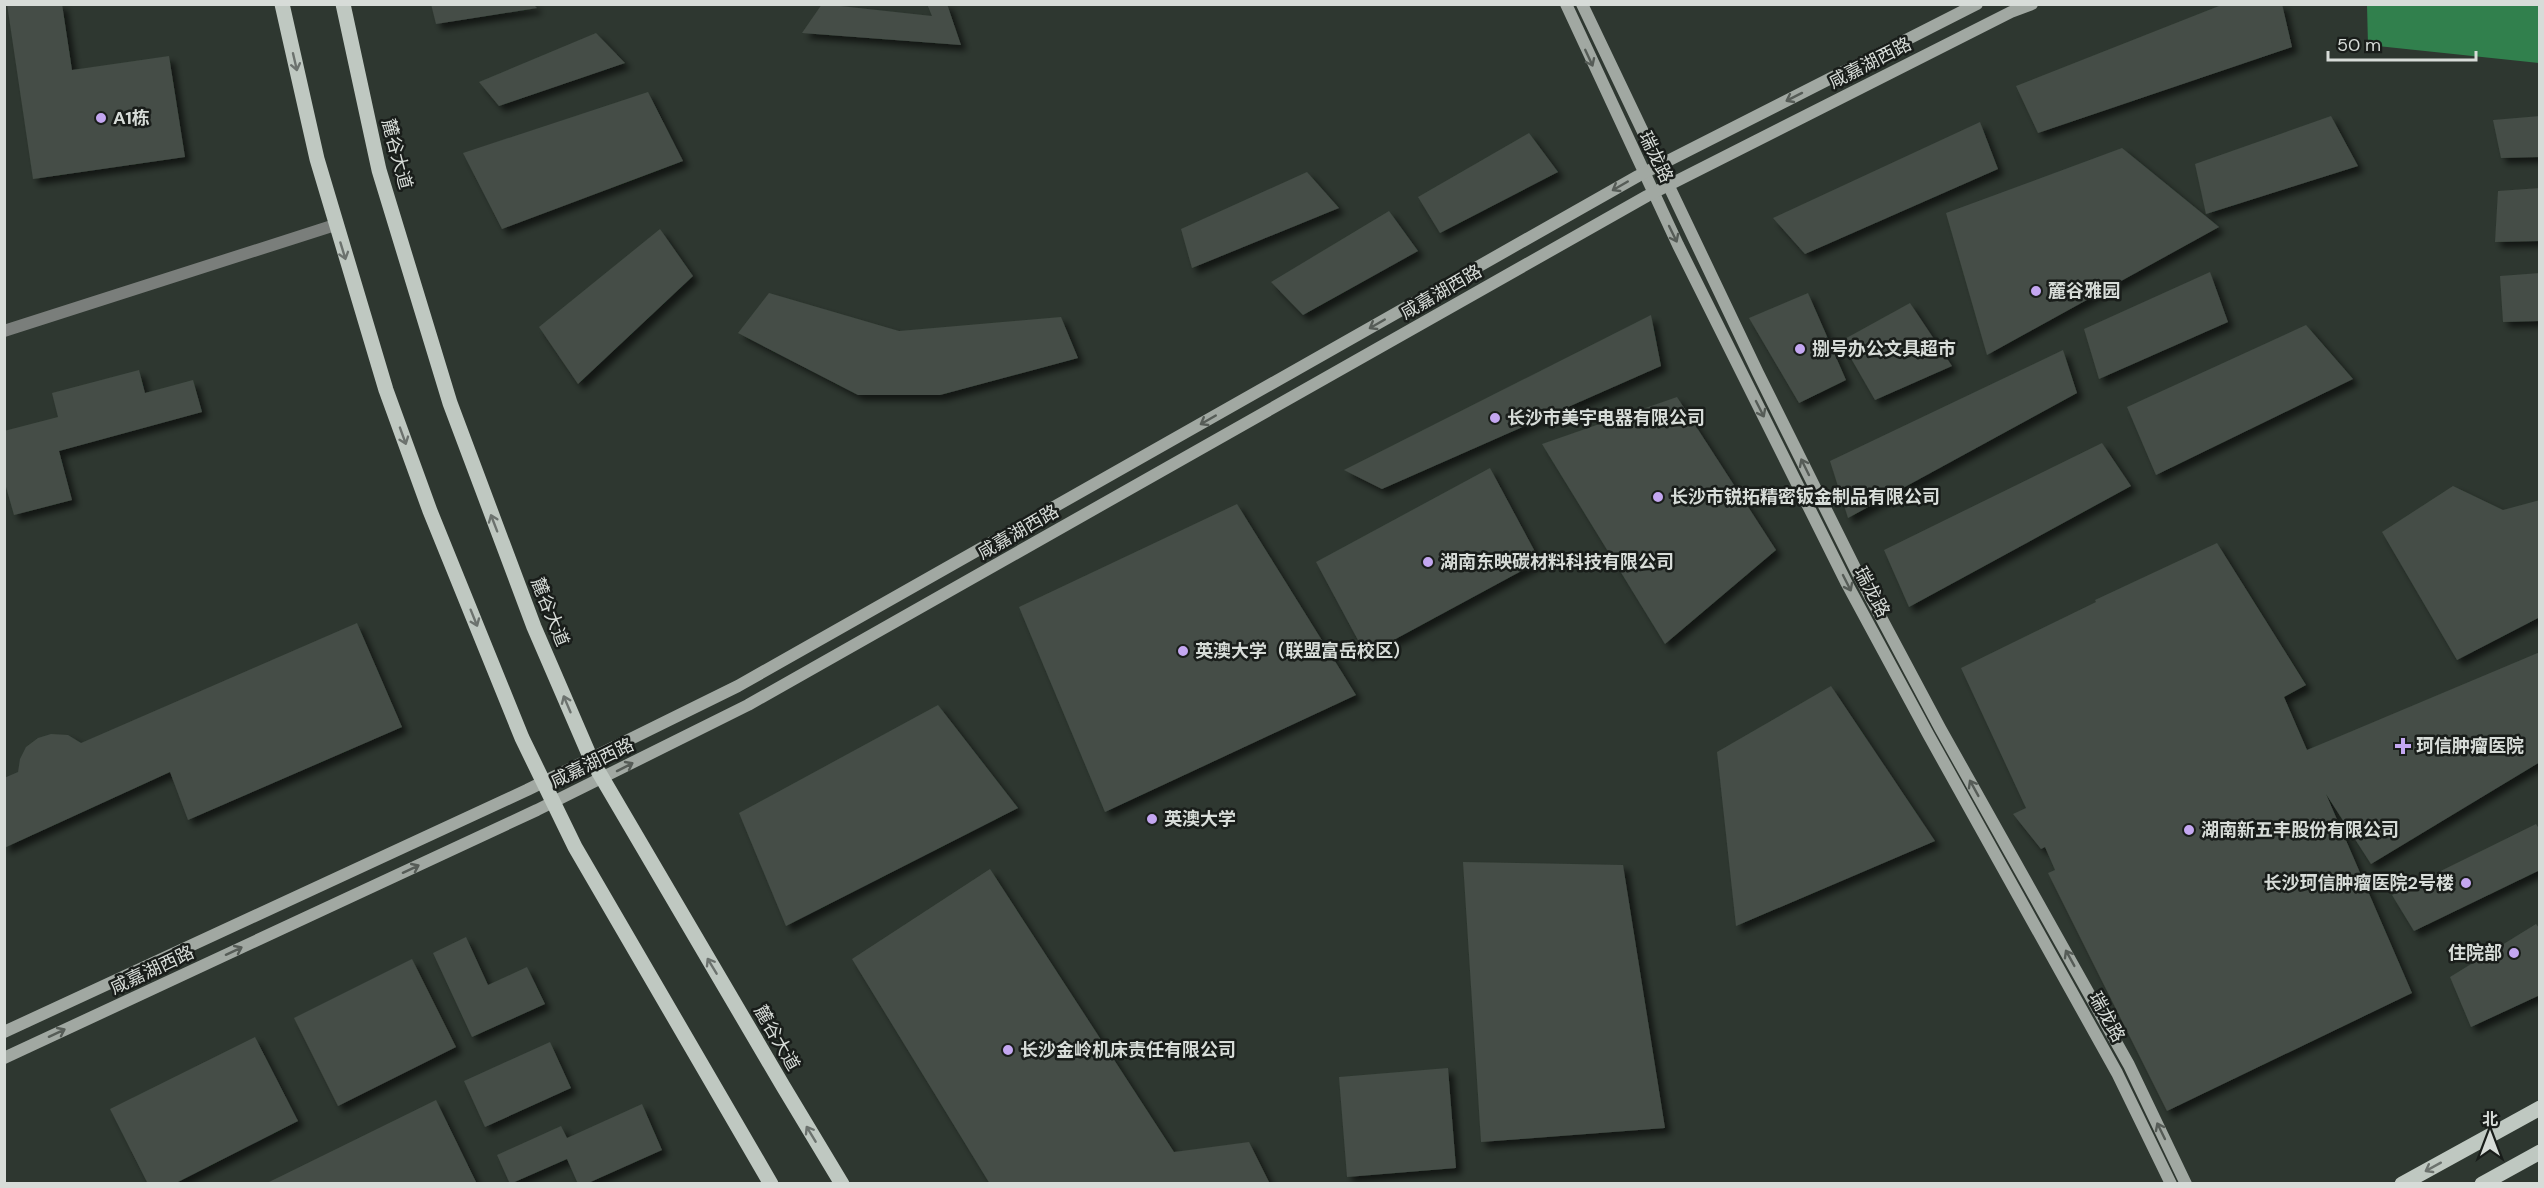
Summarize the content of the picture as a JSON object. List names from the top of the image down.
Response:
{
  "streets": {
    "main road": ["咸嘉湖西路", "麓谷大道", "瑞龙路"]
  },
  "crossings": [
    ["咸嘉湖西路", "麓谷大道"],
    ["咸嘉湖西路", "瑞龙路"]
  ],
  "places": {
    "other": [
      "A1栋",
      "麓谷雅园",
      "捌号办公文具超市",
      "长沙市美宇电器有限公司",
      "长沙市锐拓精密钣金制品有限公司",
      "湖南东映碳材料科技有限公司",
      "英澳大学（联盟富岳校区）",
      "英澳大学",
      "湖南新五丰股份有限公司",
      "长沙珂信肿瘤医院2号楼",
      "住院部",
      "长沙金岭机床责任有限公司"
    ],
    "health": ["珂信肿瘤医院"]
  },
  "scale_bar": "50 m",
  "north": "top"
}
